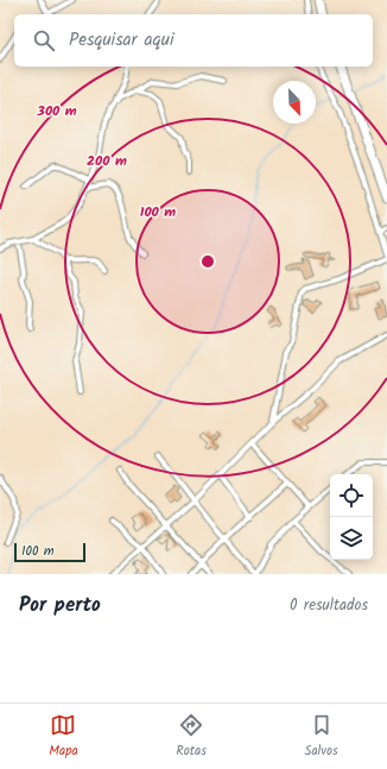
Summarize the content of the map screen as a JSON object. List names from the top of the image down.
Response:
{
  "scale_bar": "100 m",
  "north": "bottom right",
  "page": {
    "search": "Pesquisar aqui",
    "scale": "100 m",
    "heading": ["Por perto", "0 resultados"],
    "nav": ["Mapa", "Rotas", "Salvos"]
  },
  "rings": ["300 m", "200 m", "100 m"]
}
